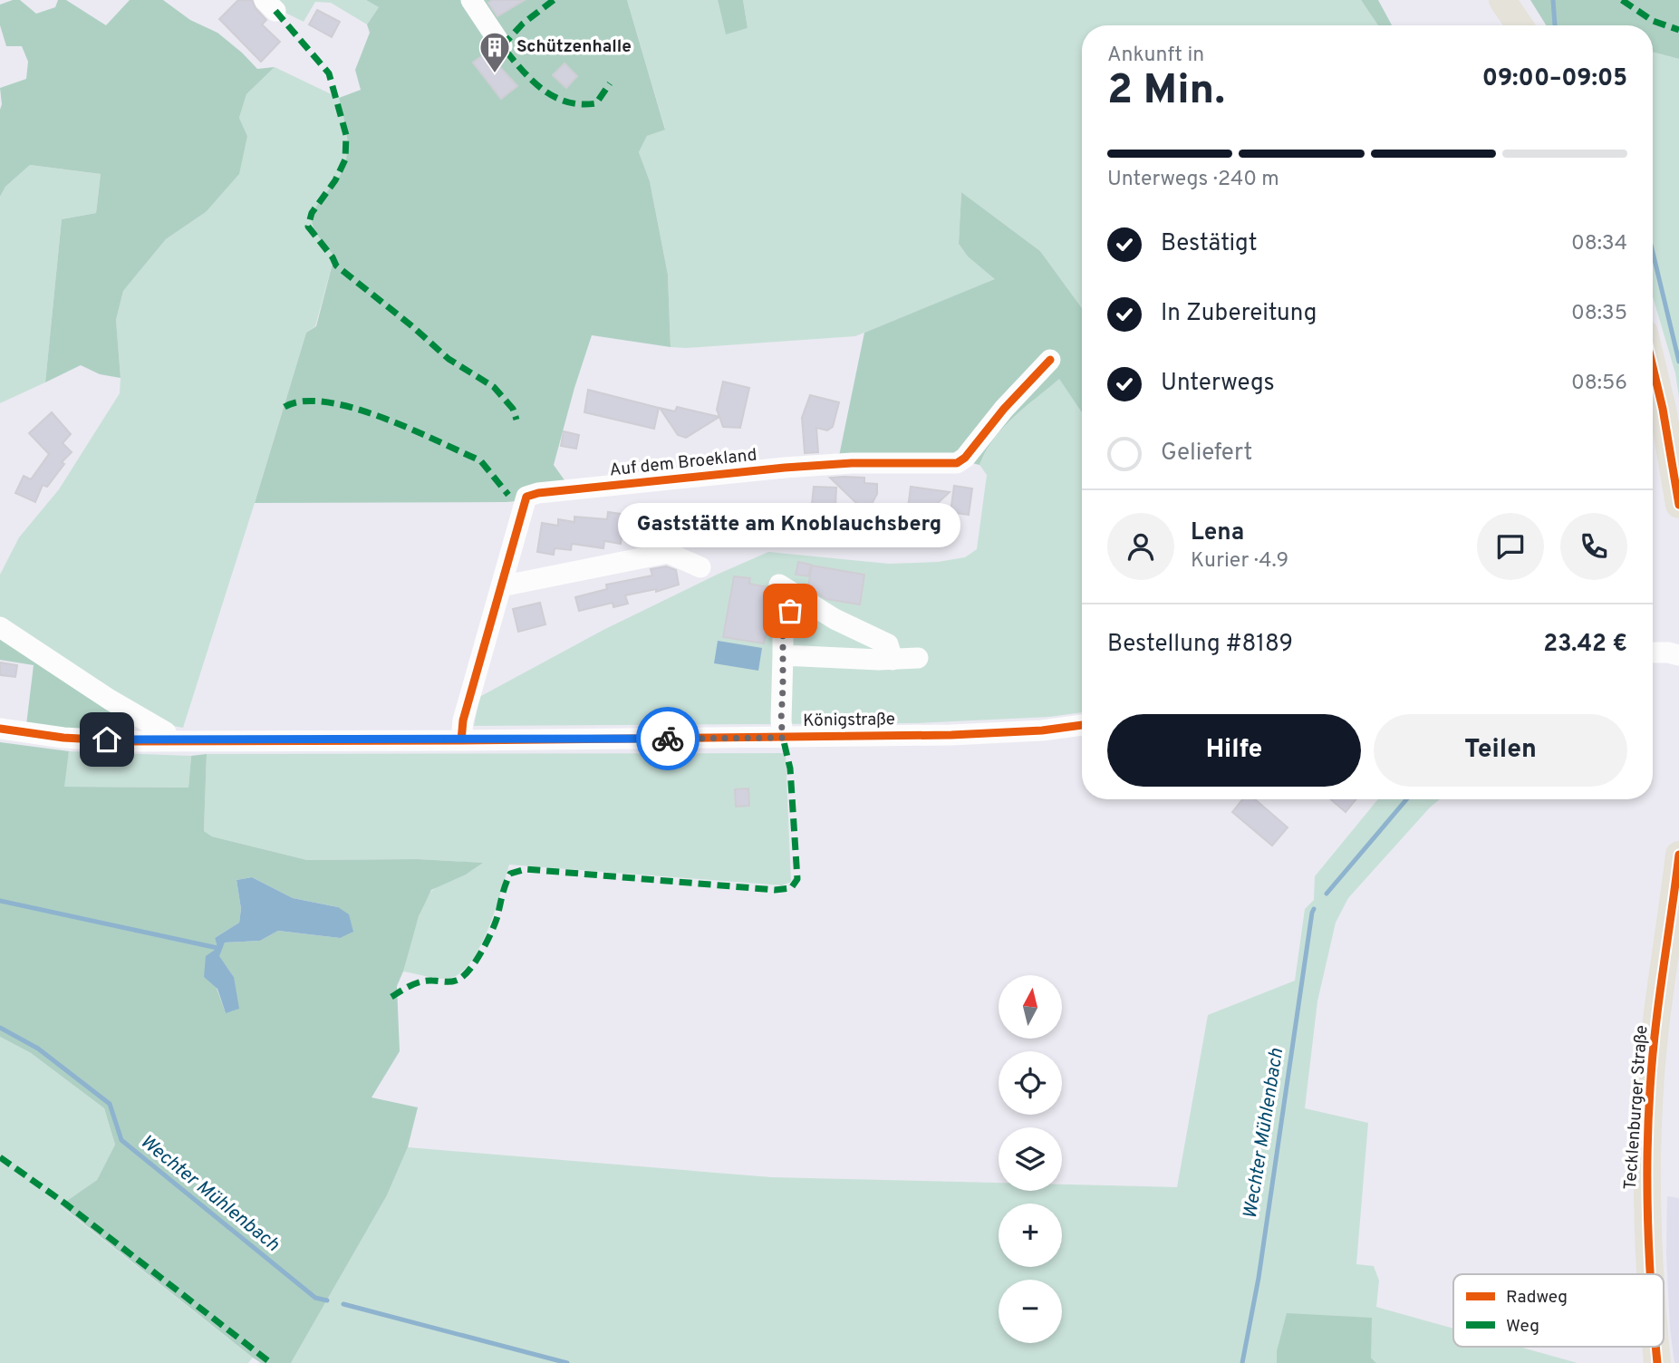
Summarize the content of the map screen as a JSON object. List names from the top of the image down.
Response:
{
  "streets": {
    "main road": ["Tecklenburger Straße"],
    "street": ["Auf dem Broekland", "Königstraße"]
  },
  "crossings": [
    ["Auf dem Broekland", "Königstraße"]
  ],
  "water": ["Wechter Mühlenbach"],
  "places": {
    "building": ["Schützenhalle"],
    "other": ["Gaststätte am Knoblauchsberg"]
  },
  "legend": ["Radweg", "Weg"],
  "north": "top",
  "page": {
    "heading": ["2 Min.", "Ankunft in", "09:00–09:05"],
    "panel": [
      "Lena",
      "Kurier · 4.9",
      "Bestellung #8189",
      "23.42 €"
    ],
    "bar": "Unterwegs · 240 m",
    "list": [
      ["Bestätigt", "08:34"],
      ["In Zubereitung", "08:35"],
      ["Unterwegs", "08:56"],
      "Geliefert"
    ],
    "bubble": "Gaststätte am Knoblauchsberg",
    "buttons": ["Hilfe", "Teilen"],
    "map_buttons": ["+", "−"]
  }
}
